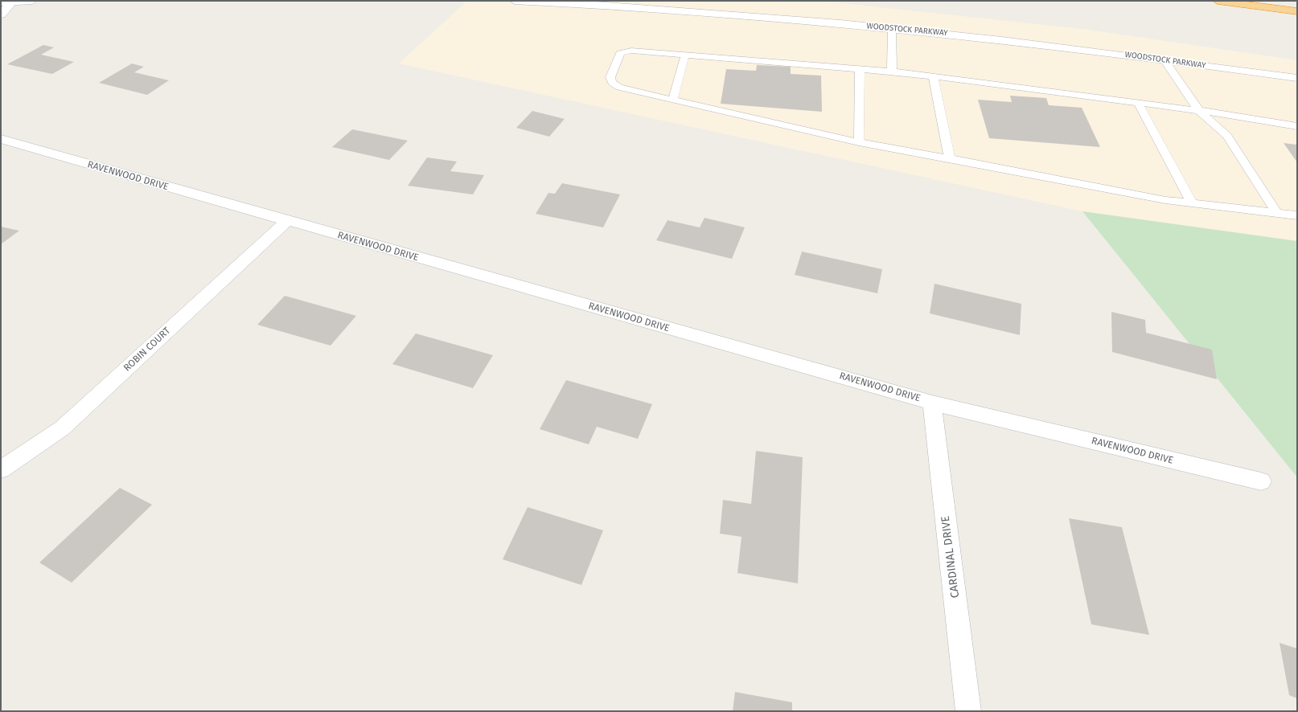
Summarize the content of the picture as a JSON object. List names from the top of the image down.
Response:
{
  "streets": {
    "street": [
      "WOODSTOCK PARKWAY",
      "RAVENWOOD DRIVE",
      "ROBIN COURT",
      "CARDINAL DRIVE"
    ]
  },
  "crossings": [
    ["RAVENWOOD DRIVE", "ROBIN COURT"],
    ["RAVENWOOD DRIVE", "CARDINAL DRIVE"]
  ]
}
